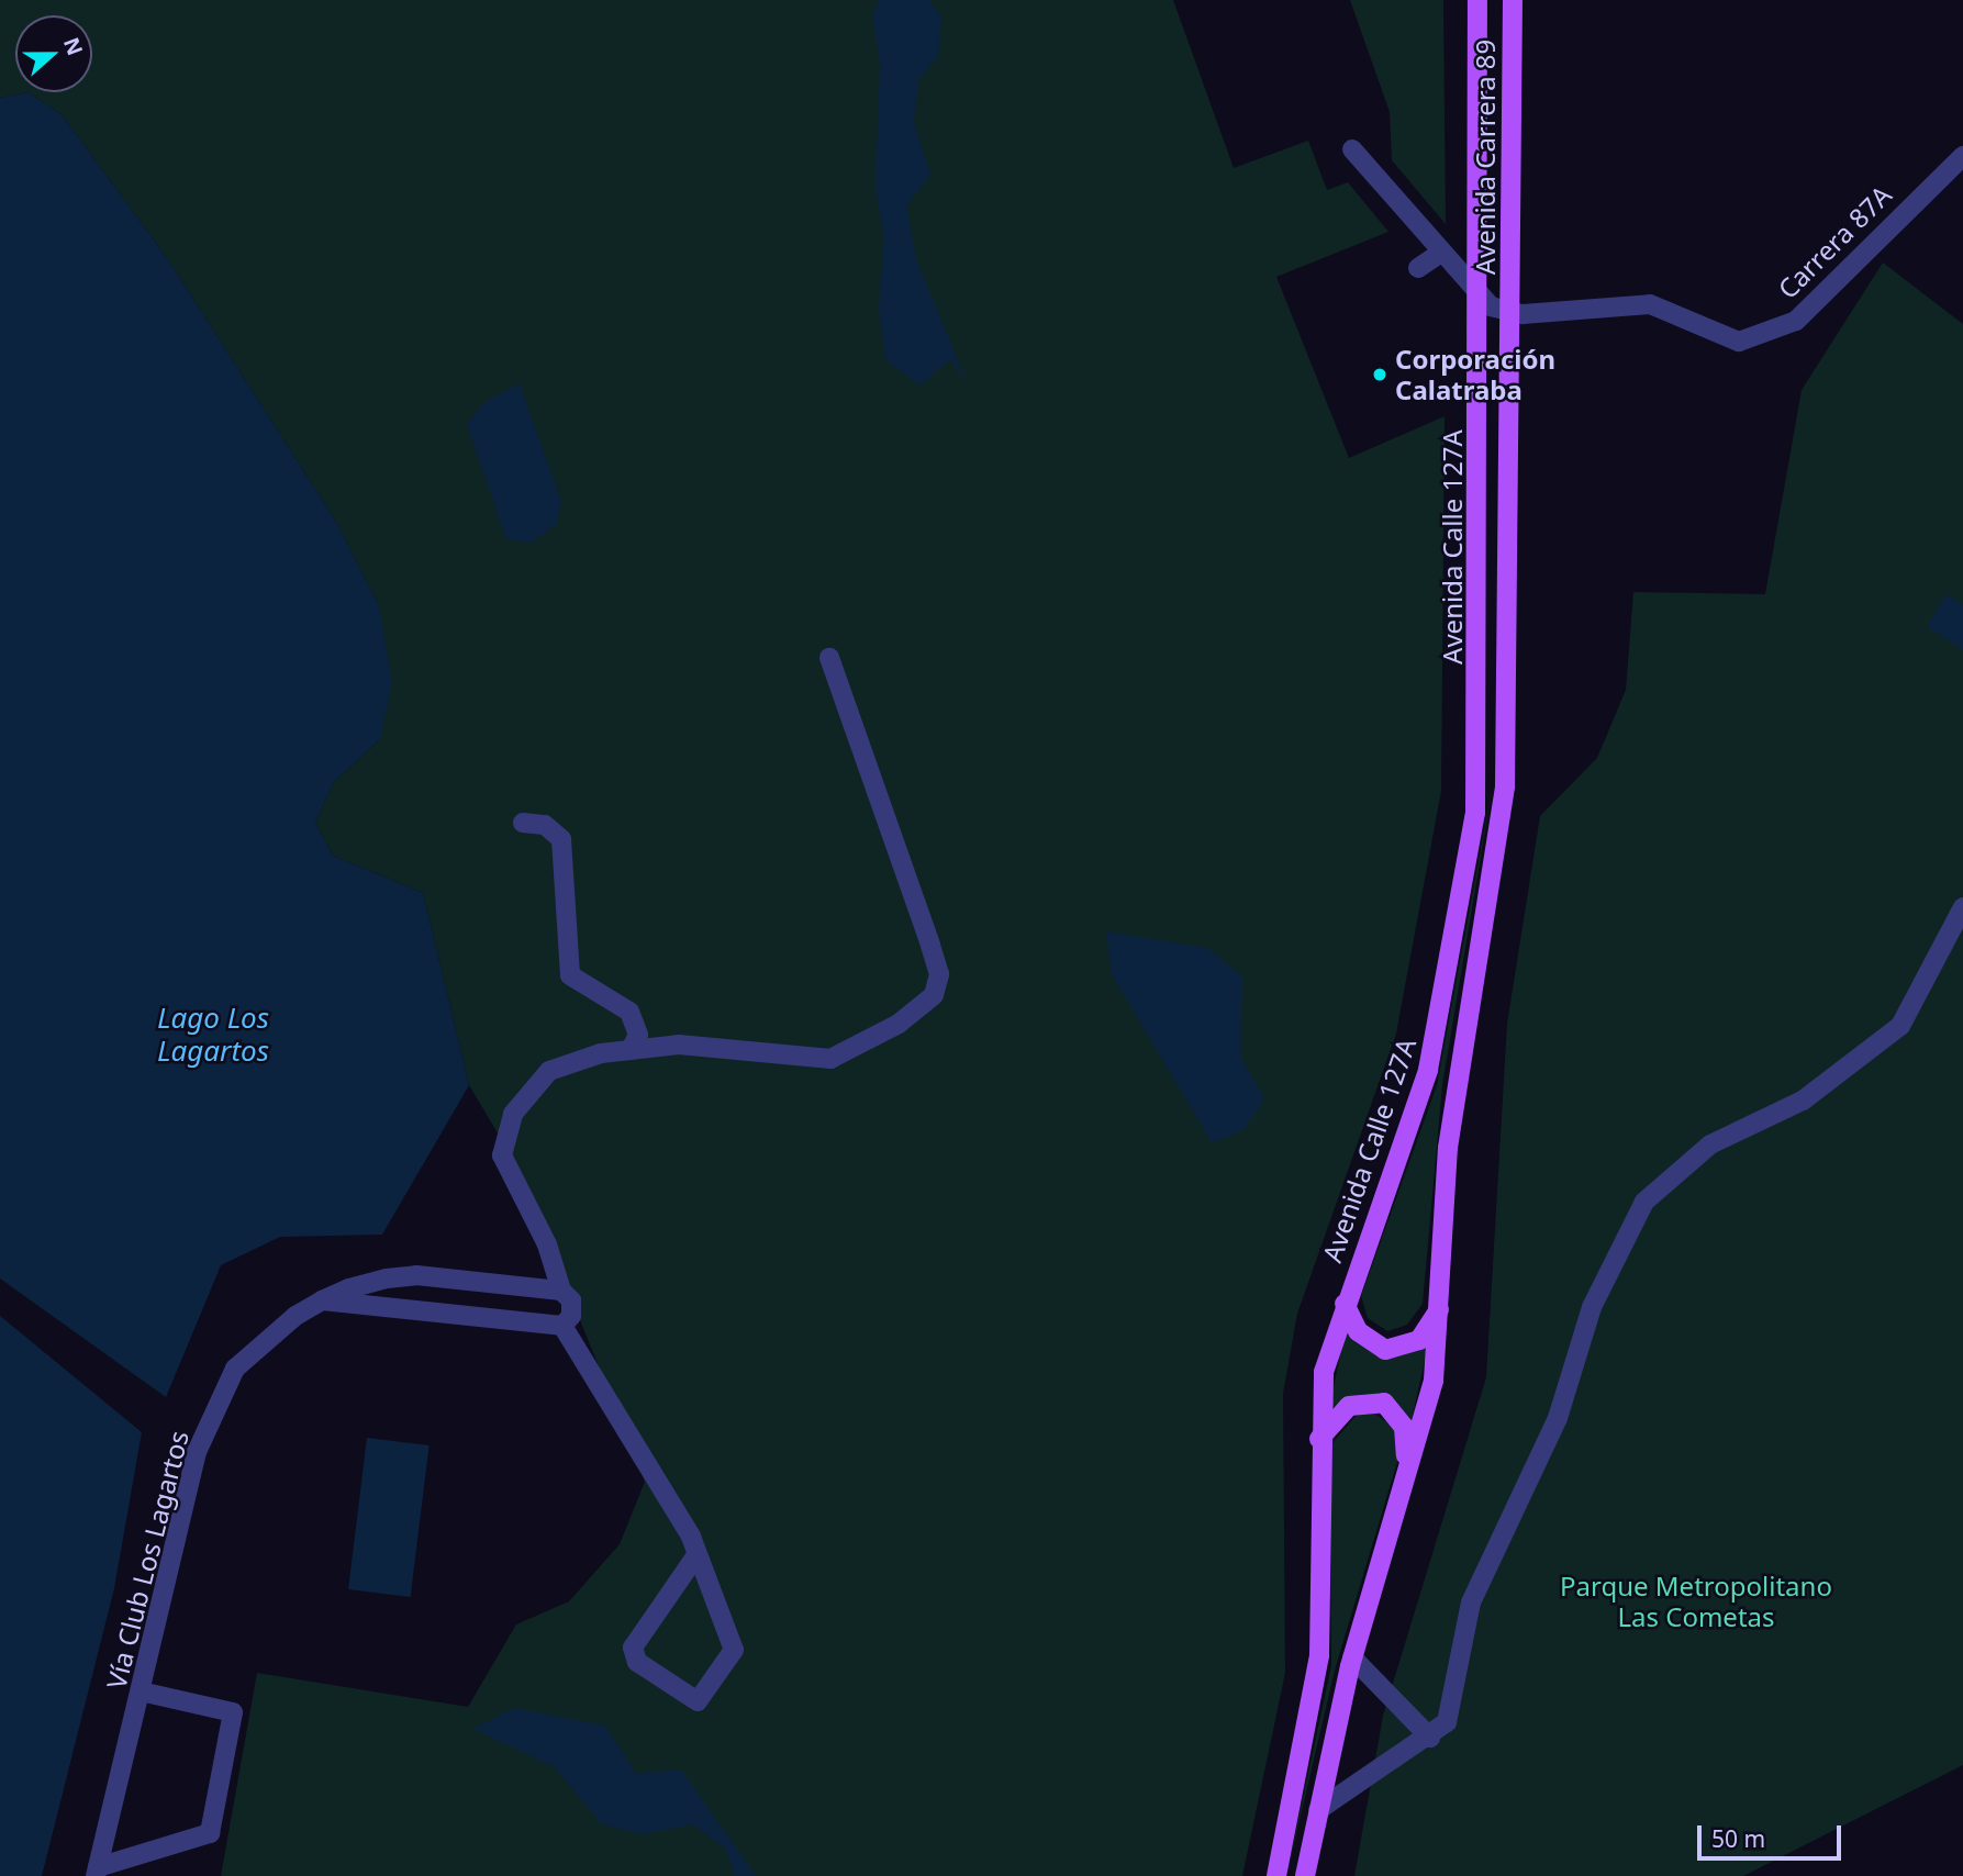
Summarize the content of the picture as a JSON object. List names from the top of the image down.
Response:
{
  "streets": {
    "main road": ["Avenida Carrera 89", "Avenida Calle 127A"],
    "street": ["Carrera 87A", "Vía Club Los Lagartos"]
  },
  "crossings": [
    ["Avenida Carrera 89", "Carrera 87A"],
    ["Avenida Carrera 89", "Avenida Calle 127A"]
  ],
  "water": ["Lago Los Lagartos"],
  "parks": ["Parque Metropolitano Las Cometas"],
  "places": ["Corporación Calatraba"],
  "scale_bar": "50 m",
  "north": "right"
}
